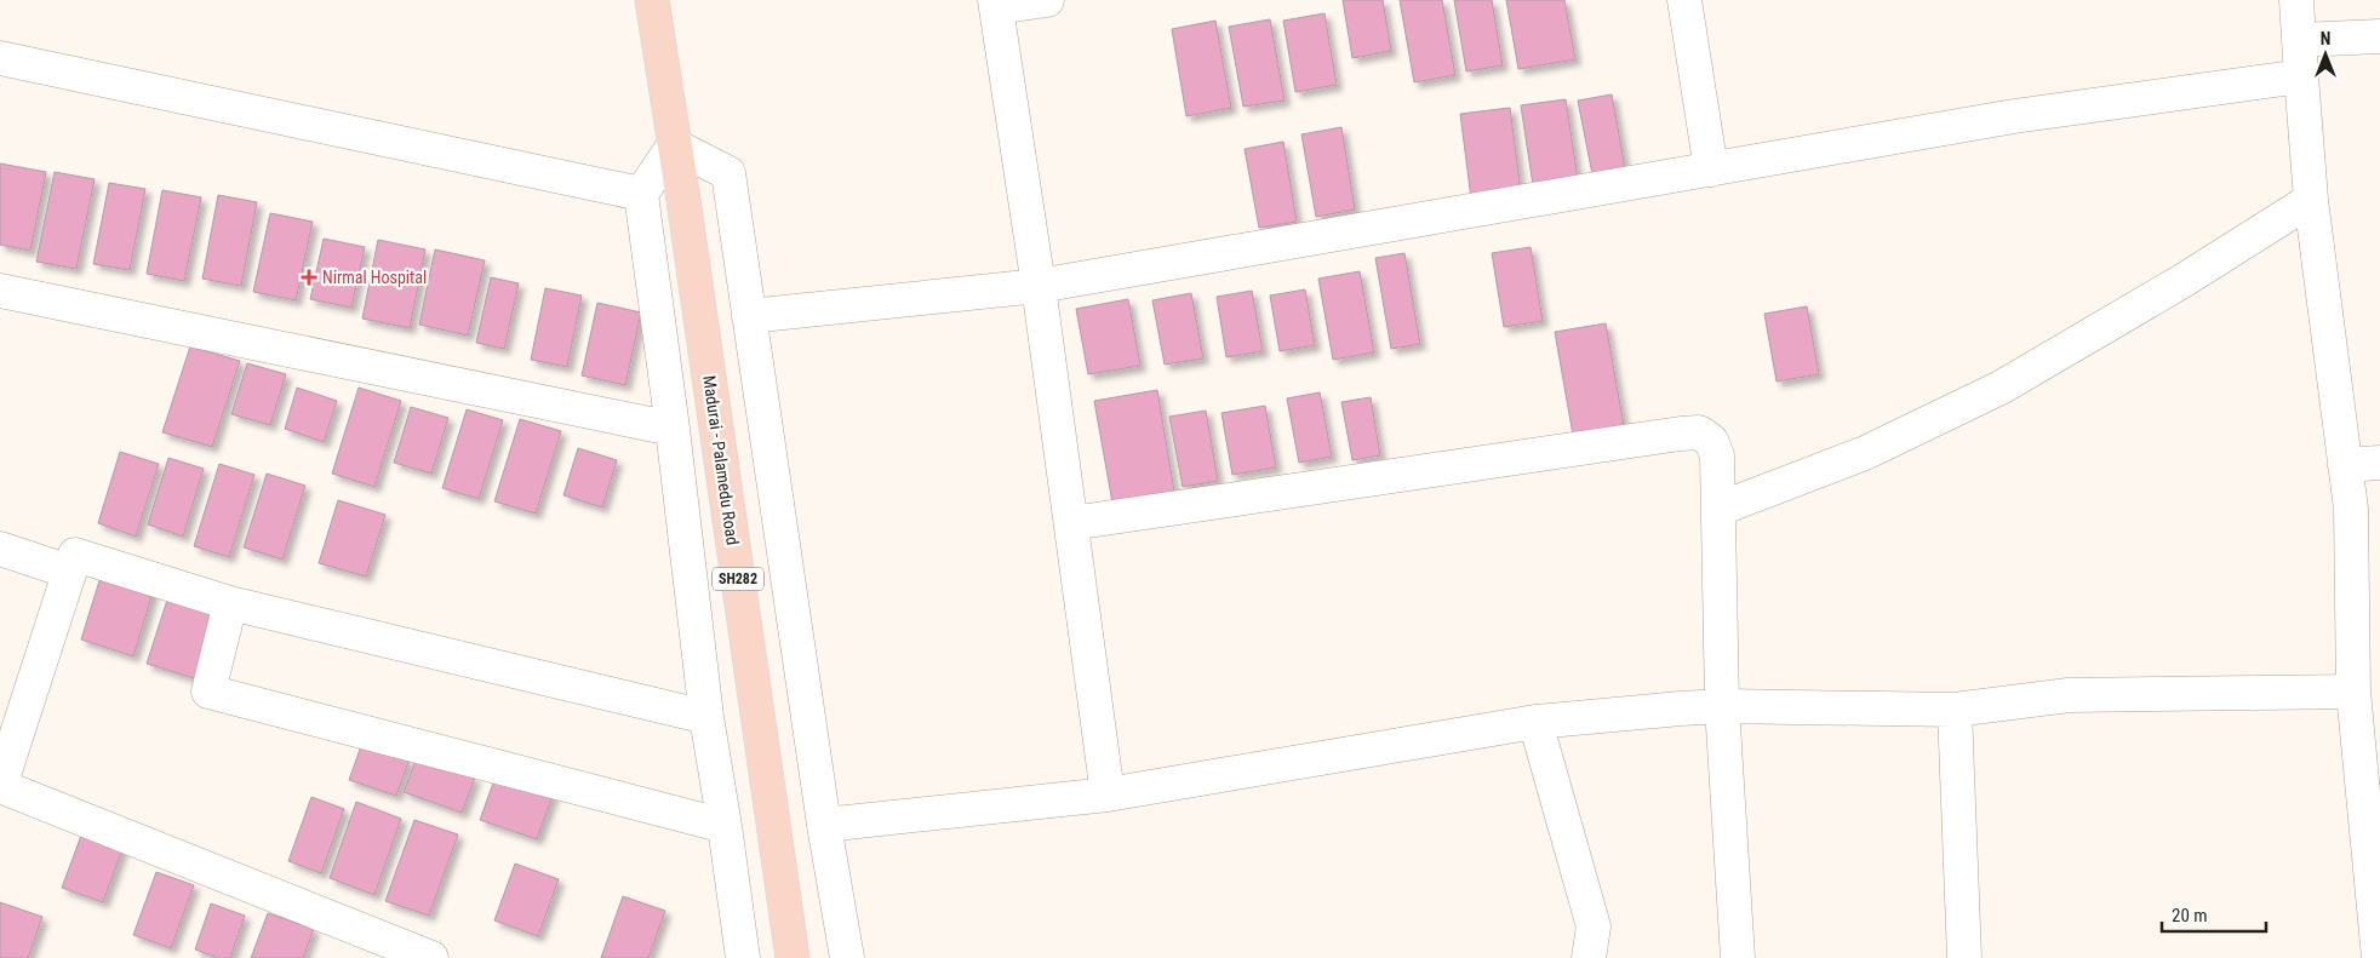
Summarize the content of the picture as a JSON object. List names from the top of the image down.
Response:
{
  "streets": {
    "main road": ["Madurai - Palamedu Road", "SH282"]
  },
  "places": {
    "health": ["Nirmal Hospital"]
  },
  "scale_bar": "20 m",
  "north": "top"
}
